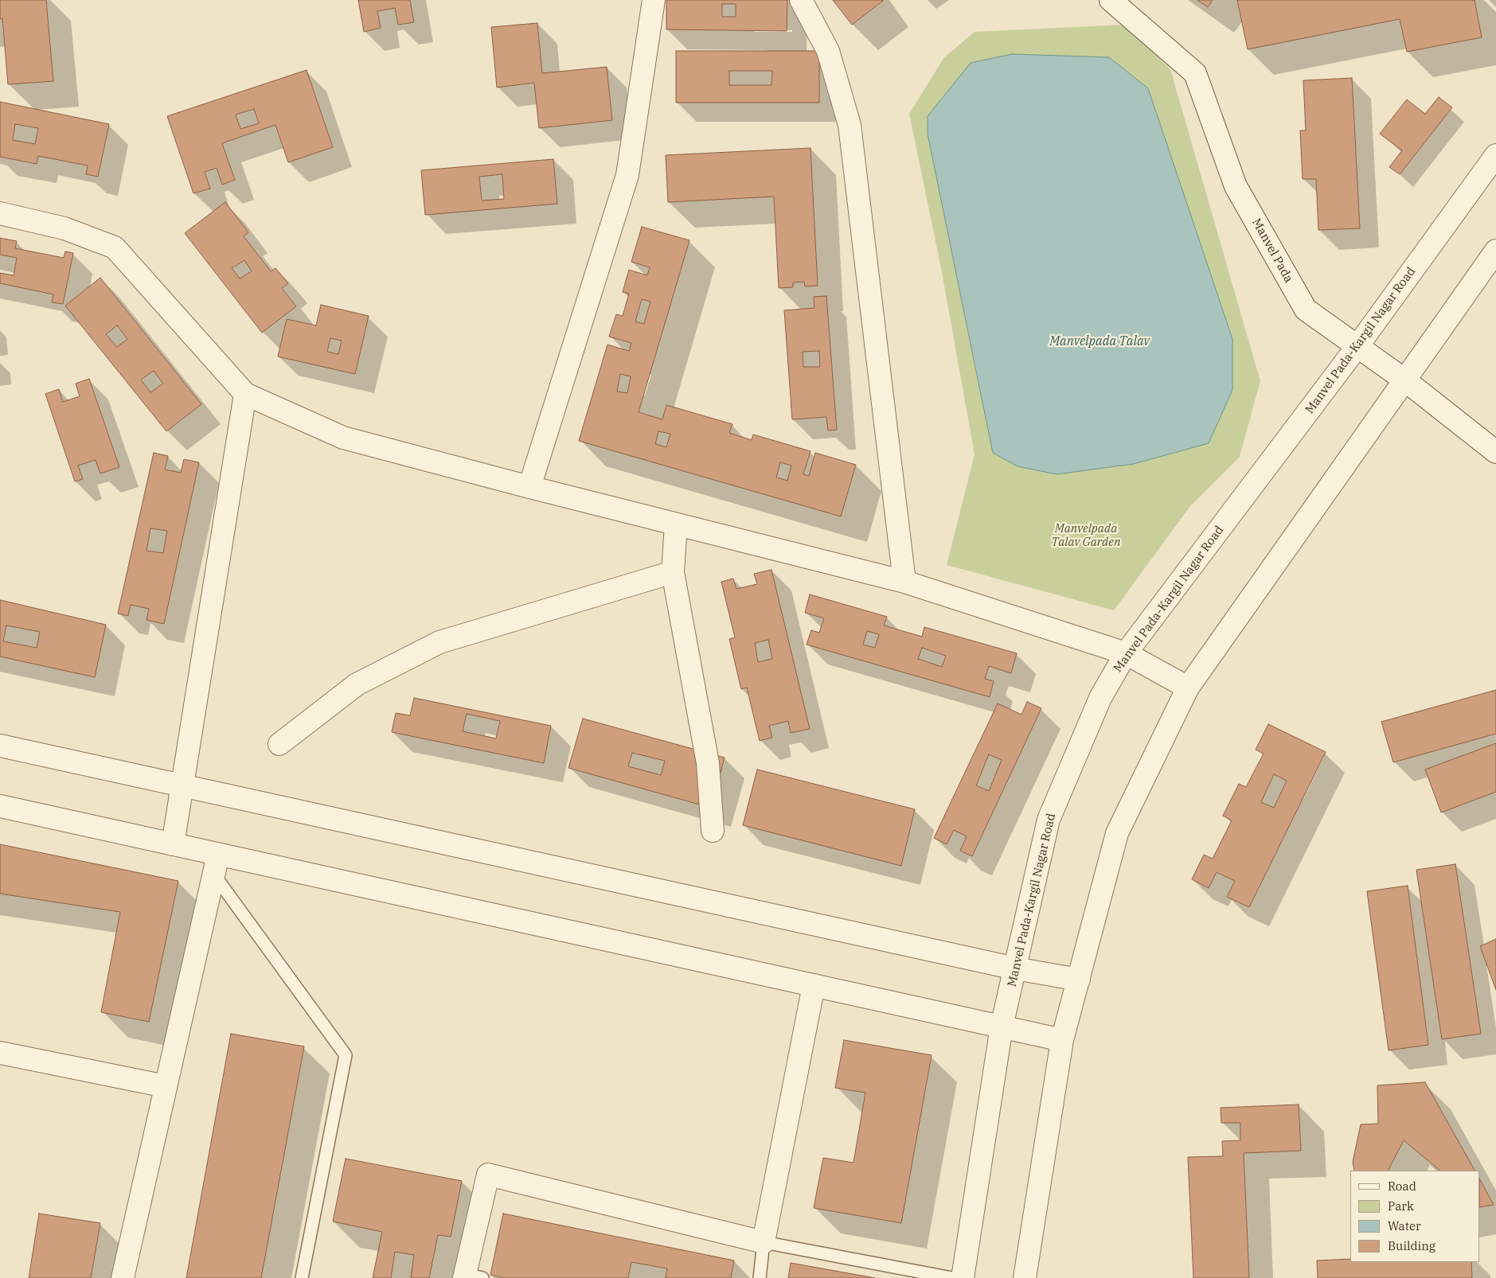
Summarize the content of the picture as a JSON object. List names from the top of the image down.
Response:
{
  "streets": {
    "street": ["Manvel Pada", "Manvel Pada-Kargil Nagar Road"]
  },
  "crossings": [
    ["Manvel Pada", "Manvel Pada-Kargil Nagar Road"]
  ],
  "water": ["Manvelpada Talav"],
  "parks": ["Manvelpada Talav Garden"],
  "legend": [
    "Road",
    "Park",
    "Water",
    "Building"
  ]
}
